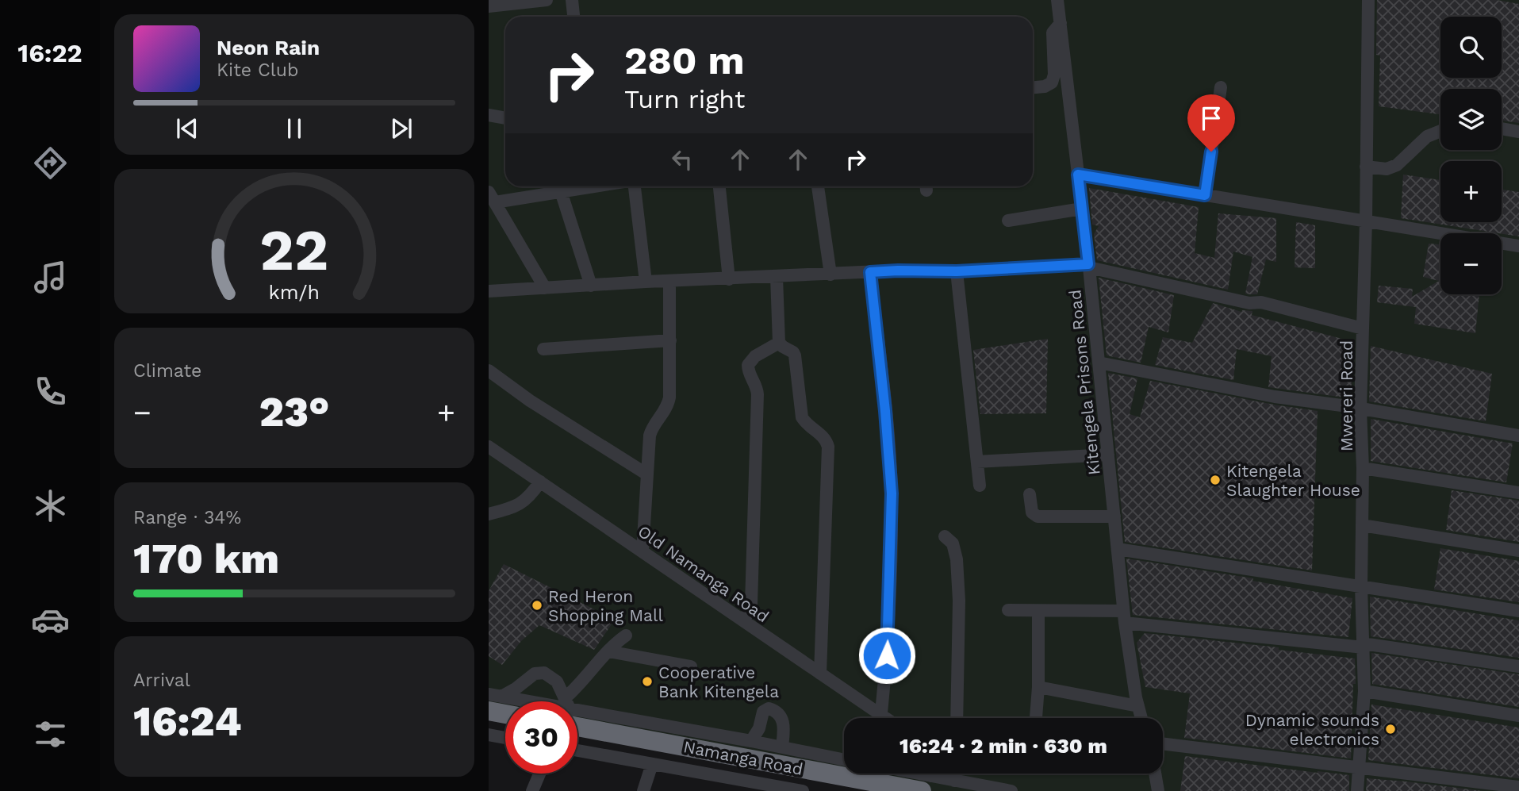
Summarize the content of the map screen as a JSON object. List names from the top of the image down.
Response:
{
  "streets": {
    "highway": ["Namanga Road"],
    "street": ["Kitengela Prisons Road", "Mwereri Road", "Old Namanga Road"]
  },
  "places": [
    "Kitengela Slaughter House",
    "Red Heron Shopping Mall",
    "Cooperative Bank Kitengela",
    "Dynamic sounds electronics"
  ],
  "page": {
    "tabs": "16:22",
    "map_buttons": ["+", "−"],
    "turn": ["280 m", "Turn right"],
    "song": ["Neon Rain", "Kite Club"],
    "tile": [
      "Climate",
      ["Range · 34%", "170 km"],
      ["Arrival", "16:24"]
    ],
    "heat": ["−", "23°", "+"],
    "limit": "30",
    "trip": "16:24 · 2 min · 630 m",
    "gauge": ["22", "km/h"]
  }
}
